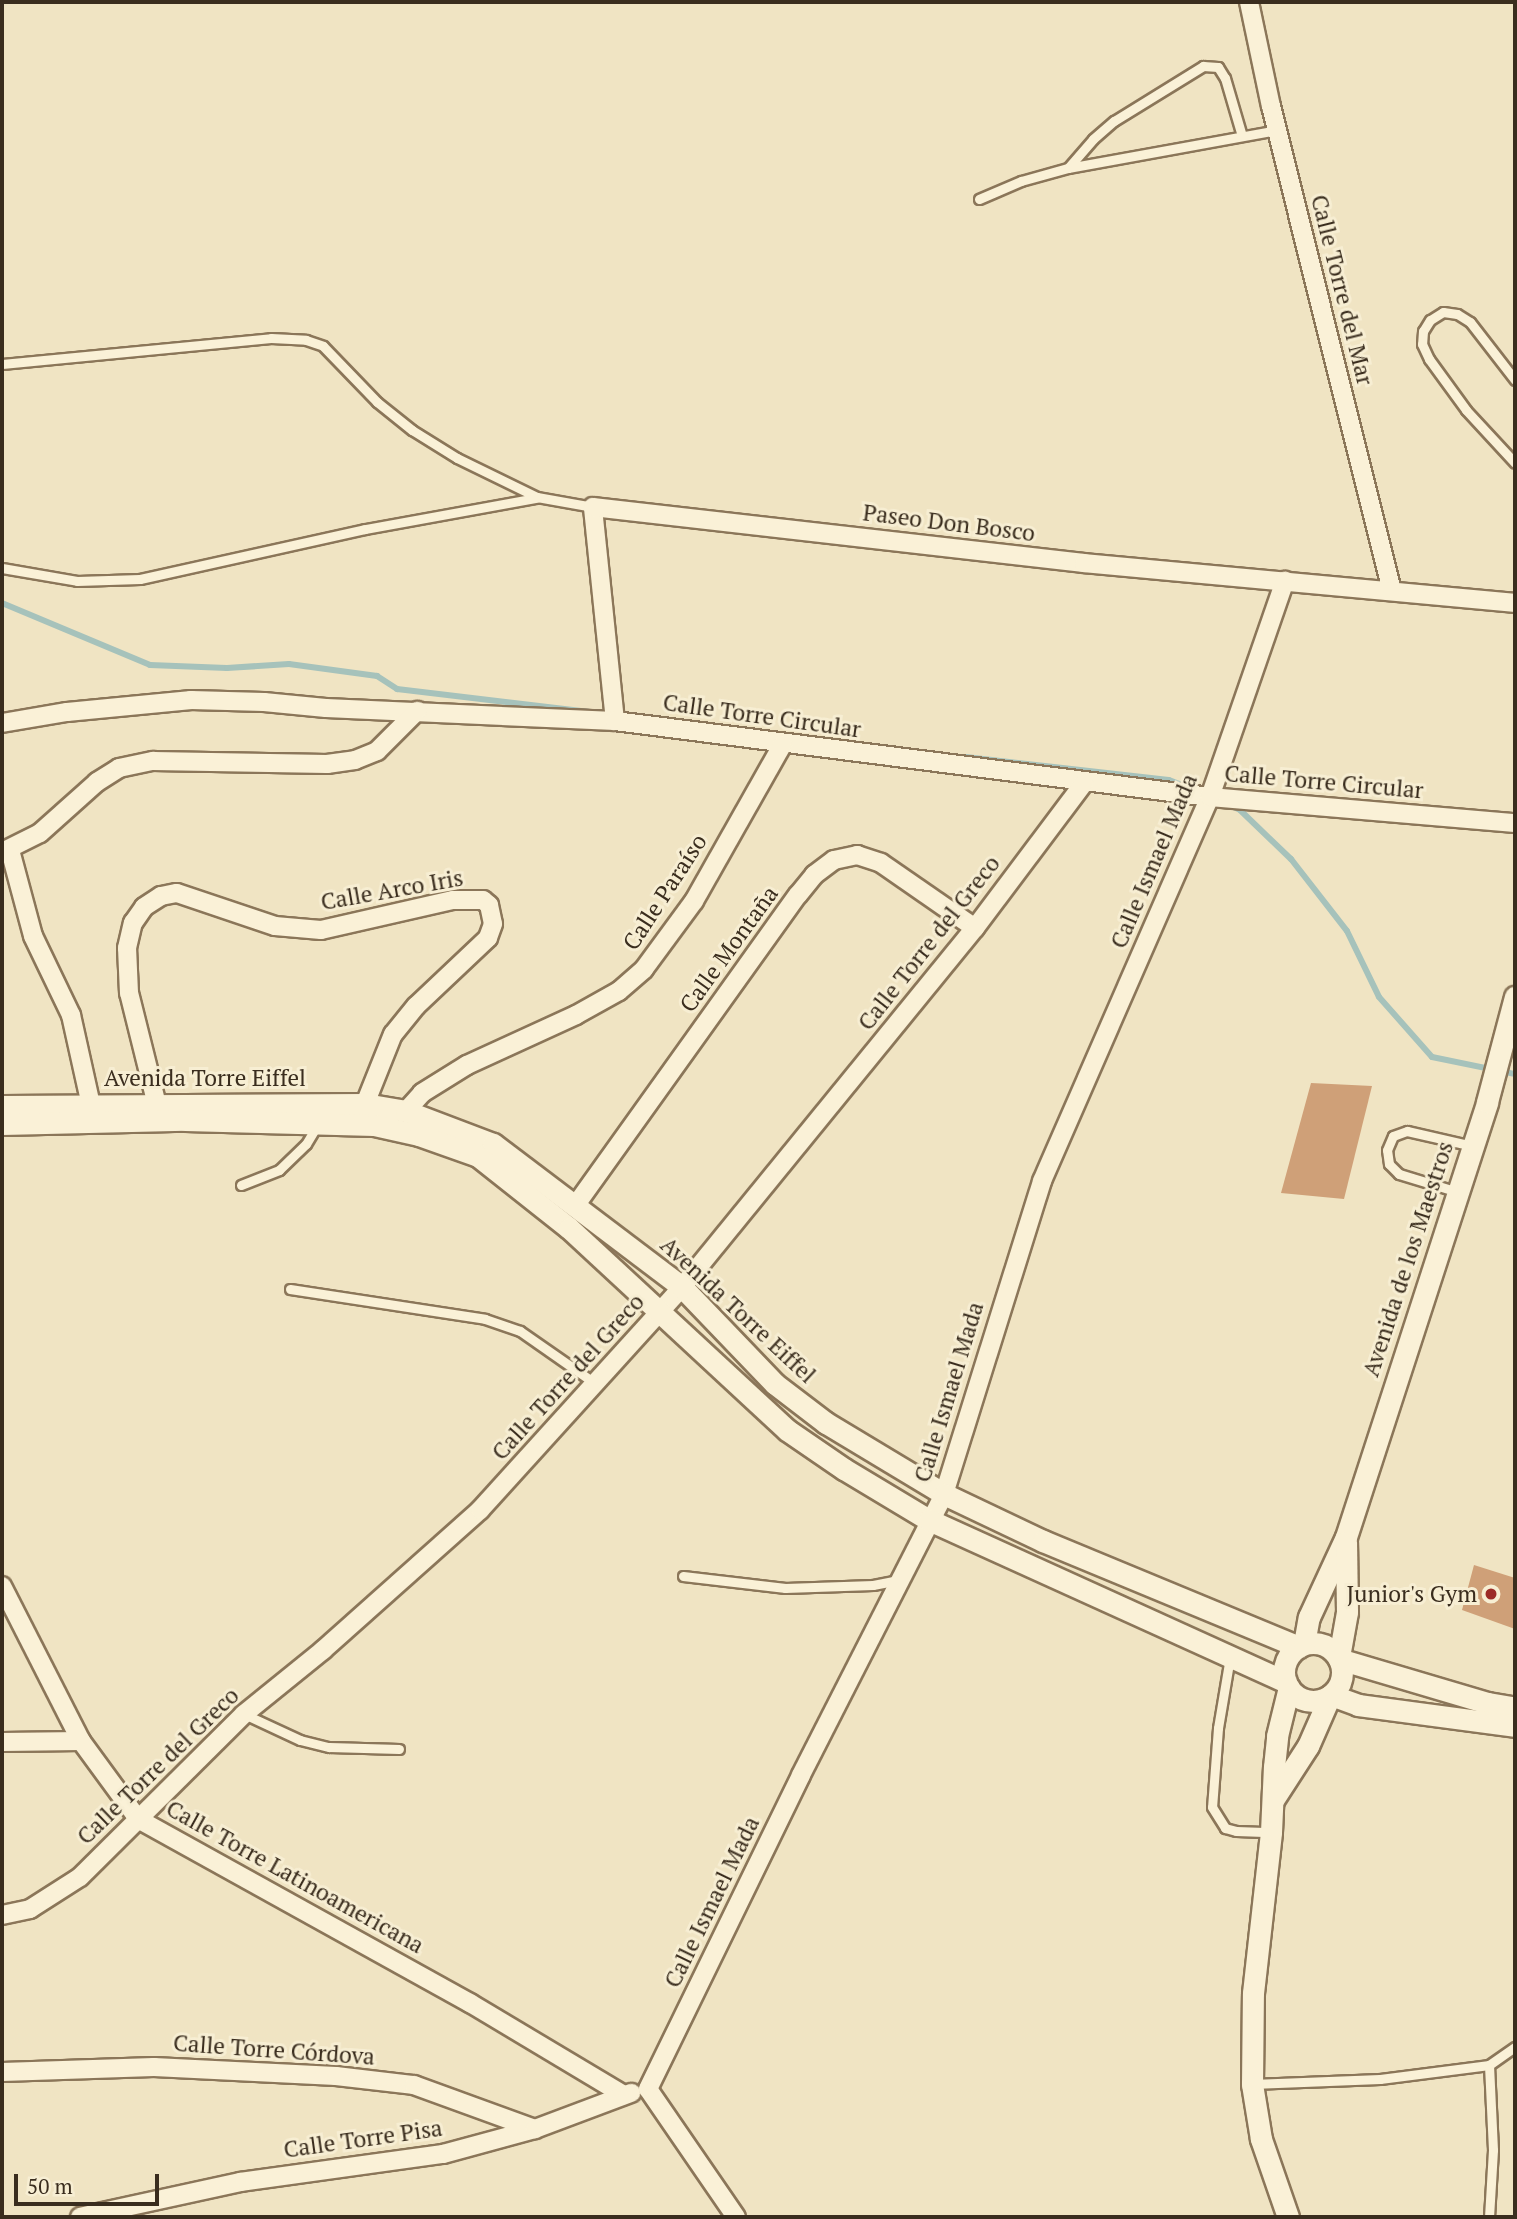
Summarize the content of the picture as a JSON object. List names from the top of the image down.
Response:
{
  "streets": {
    "street": [
      "Calle Torre del Mar",
      "Paseo Don Bosco",
      "Calle Torre Circular",
      "Calle Ismael Mada",
      "Calle Arco Iris",
      "Calle Paraíso",
      "Calle Torre del Greco",
      "Calle Montaña",
      "Avenida Torre Eiffel",
      "Avenida de los Maestros",
      "Calle Torre Latinoamericana",
      "Calle Torre Córdova",
      "Calle Torre Pisa"
    ]
  },
  "crossings": [
    ["Calle Torre del Mar", "Paseo Don Bosco"],
    ["Paseo Don Bosco", "Calle Ismael Mada"],
    ["Calle Torre Circular", "Calle Ismael Mada"],
    ["Calle Torre Circular", "Calle Paraíso"],
    ["Calle Torre Circular", "Calle Torre del Greco"],
    ["Calle Ismael Mada", "Avenida Torre Eiffel"],
    ["Calle Ismael Mada", "Calle Torre Pisa"],
    ["Calle Arco Iris", "Avenida Torre Eiffel"],
    ["Calle Paraíso", "Avenida Torre Eiffel"],
    ["Calle Torre del Greco", "Calle Montaña"],
    ["Calle Torre del Greco", "Avenida Torre Eiffel"],
    ["Calle Torre del Greco", "Calle Torre Latinoamericana"],
    ["Calle Montaña", "Avenida Torre Eiffel"],
    ["Avenida Torre Eiffel", "Avenida de los Maestros"],
    ["Calle Torre Latinoamericana", "Calle Torre Pisa"],
    ["Calle Torre Córdova", "Calle Torre Pisa"]
  ],
  "places": ["Junior's Gym"],
  "scale_bar": "50 m"
}
